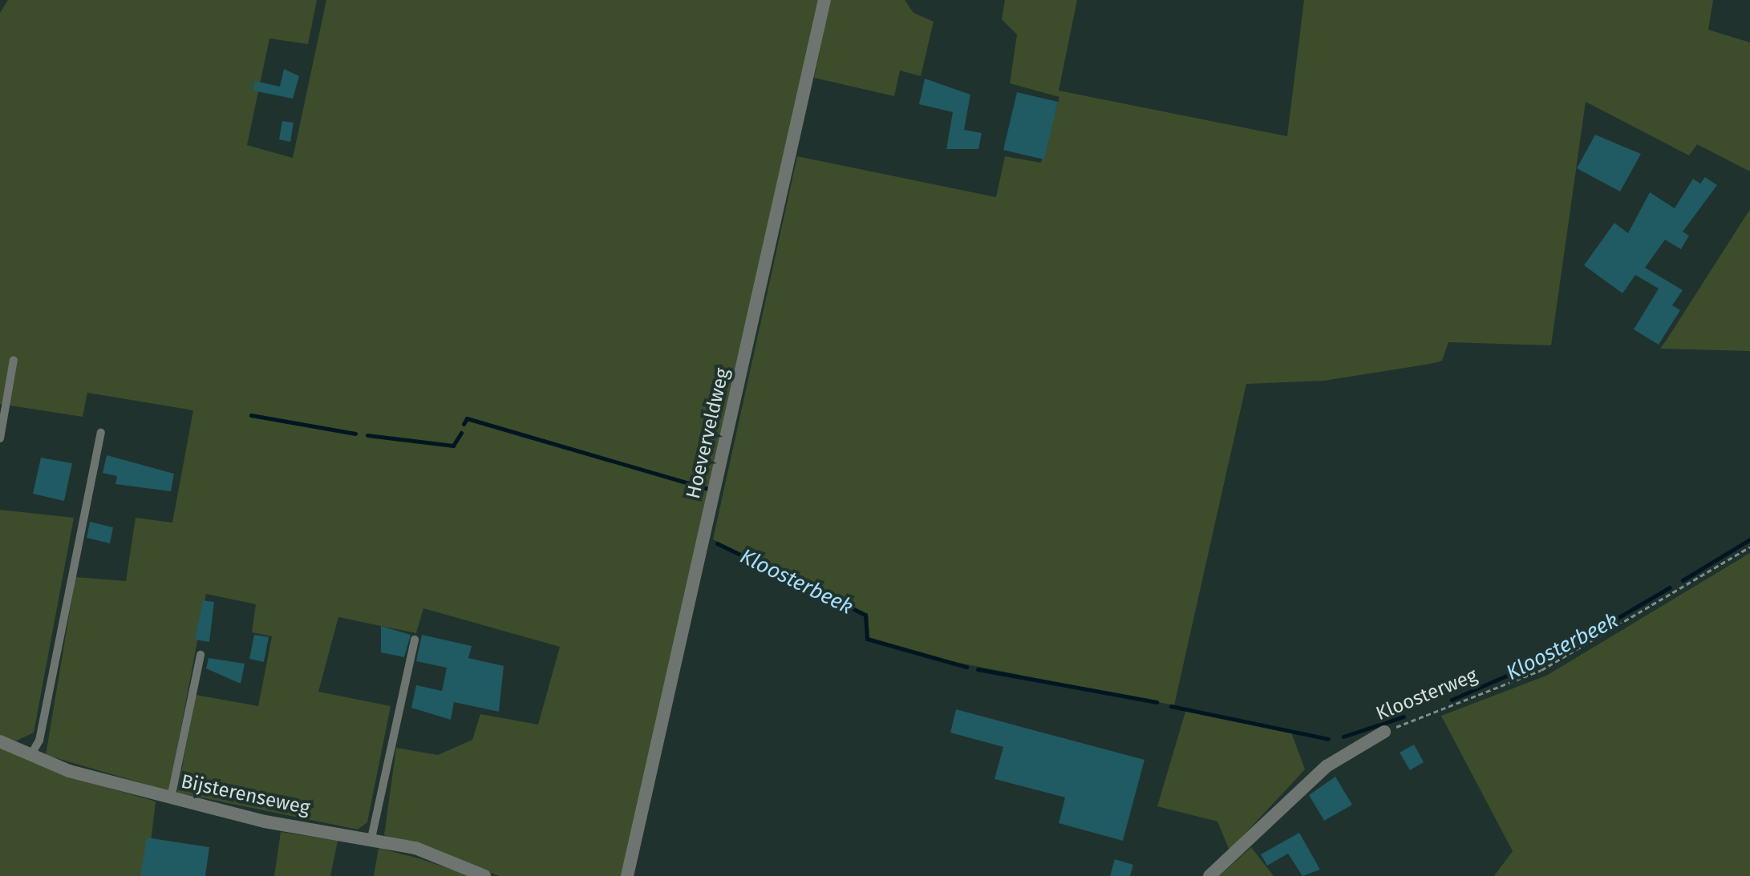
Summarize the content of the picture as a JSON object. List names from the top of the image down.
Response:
{
  "streets": {
    "street": ["Hoeverveldweg", "Kloosterweg", "Bijsterenseweg"]
  },
  "water": ["Kloosterbeek"]
}
